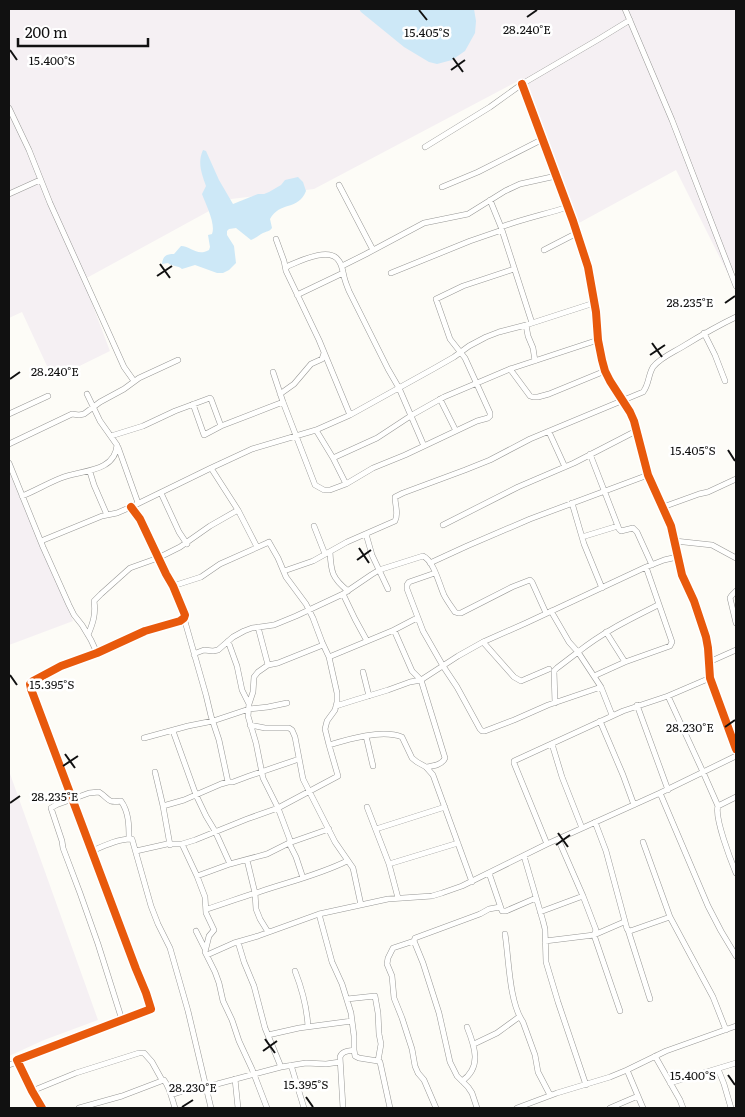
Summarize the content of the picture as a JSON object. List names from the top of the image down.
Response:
{
  "scale_bar": "200 m",
  "coordinates": [
    "28.240°E",
    "15.405°S",
    "15.400°S",
    "28.235°E",
    "15.395°S",
    "28.230°E"
  ]
}
